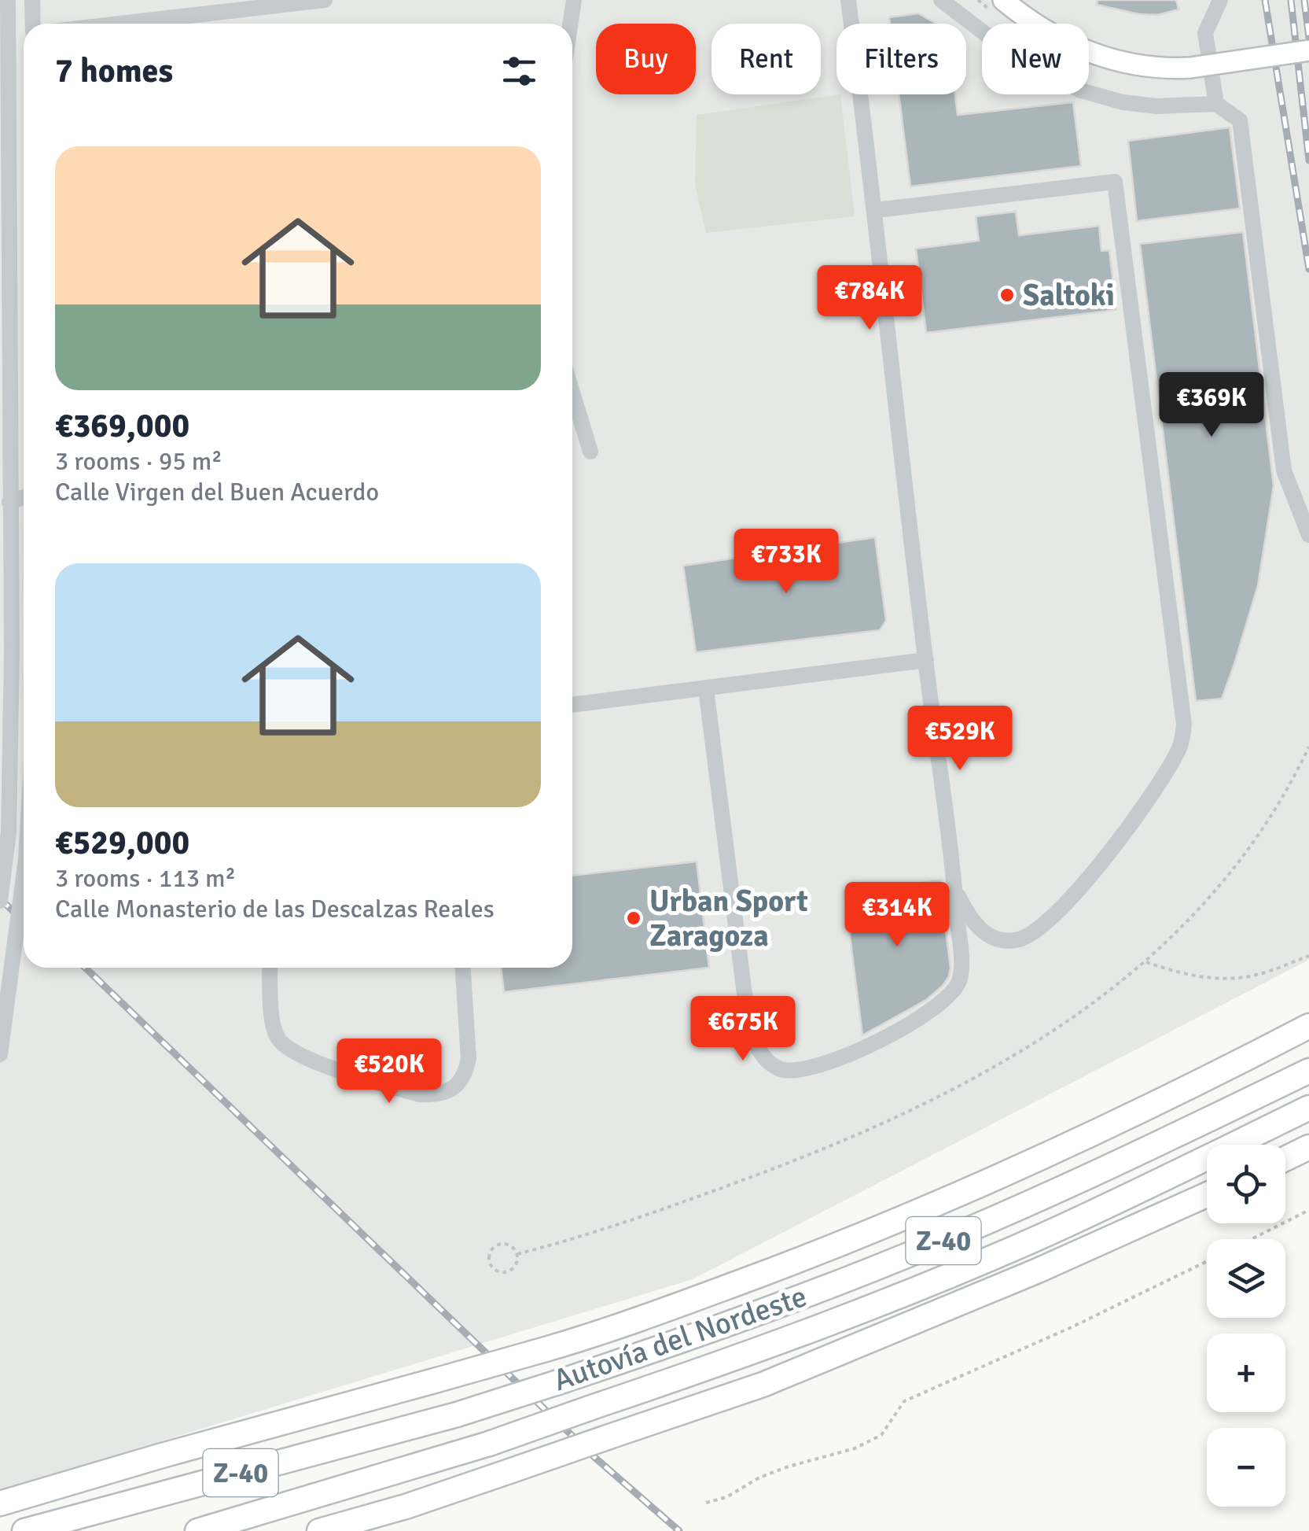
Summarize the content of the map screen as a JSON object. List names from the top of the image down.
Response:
{
  "streets": {
    "highway": ["Z-40", "Autovía del Nordeste"]
  },
  "places": ["Saltoki", "Urban Sport Zaragoza"],
  "page": {
    "chip": [
      "Buy",
      "Rent",
      "Filters",
      "New"
    ],
    "heading": "7 homes",
    "list": [
      {
        "name": "€369,000",
        "note": "3 rooms · 95 m² · Calle Virgen del Buen Acuerdo"
      },
      {
        "name": "€529,000",
        "note": "3 rooms · 113 m² · Calle Monasterio de las Descalzas Reales"
      }
    ],
    "price": [
      "€784K",
      "€369K",
      "€733K",
      "€529K",
      "€314K",
      "€675K",
      "€520K"
    ],
    "map_buttons": ["+", "−"]
  }
}
